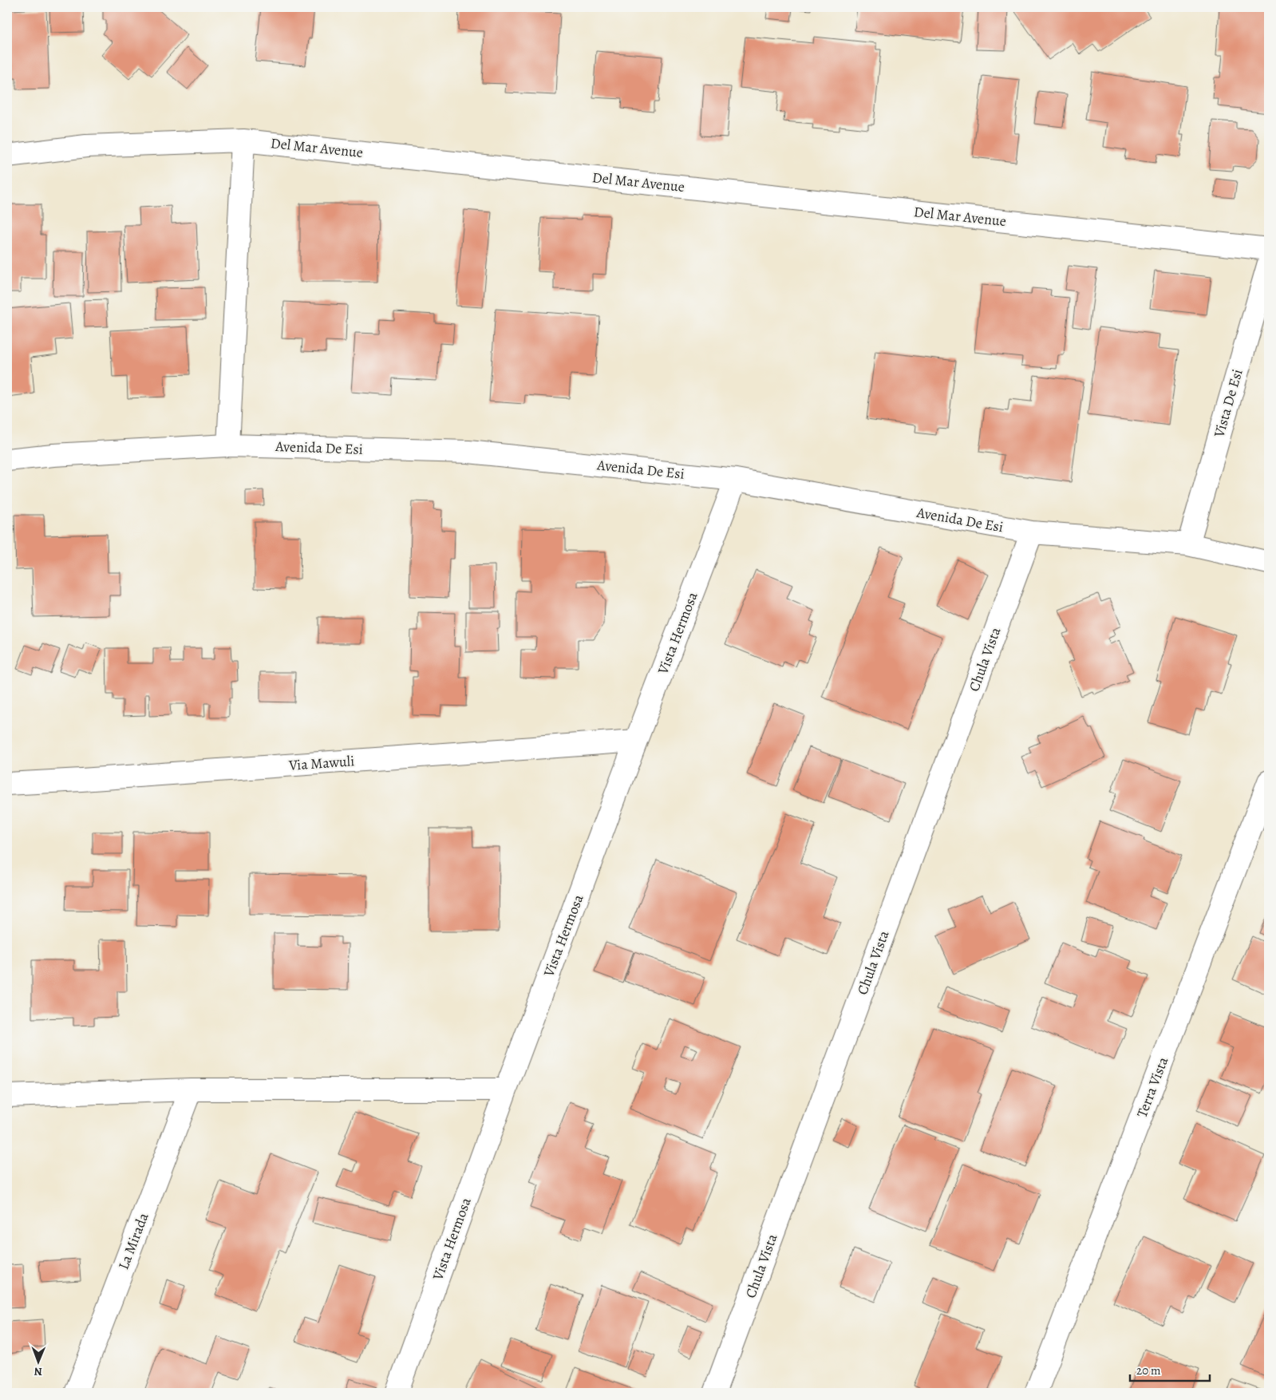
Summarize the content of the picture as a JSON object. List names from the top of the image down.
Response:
{
  "streets": {
    "street": [
      "Del Mar Avenue",
      "Vista De Esi",
      "Avenida De Esi",
      "Vista Hermosa",
      "Chula Vista",
      "Via Mawuli",
      "Terra Vista",
      "La Mirada"
    ]
  },
  "crossings": [
    ["Vista De Esi", "Avenida De Esi"],
    ["Avenida De Esi", "Vista Hermosa"],
    ["Avenida De Esi", "Chula Vista"],
    ["Vista Hermosa", "Via Mawuli"]
  ],
  "scale_bar": "20 m",
  "north": "bottom"
}
